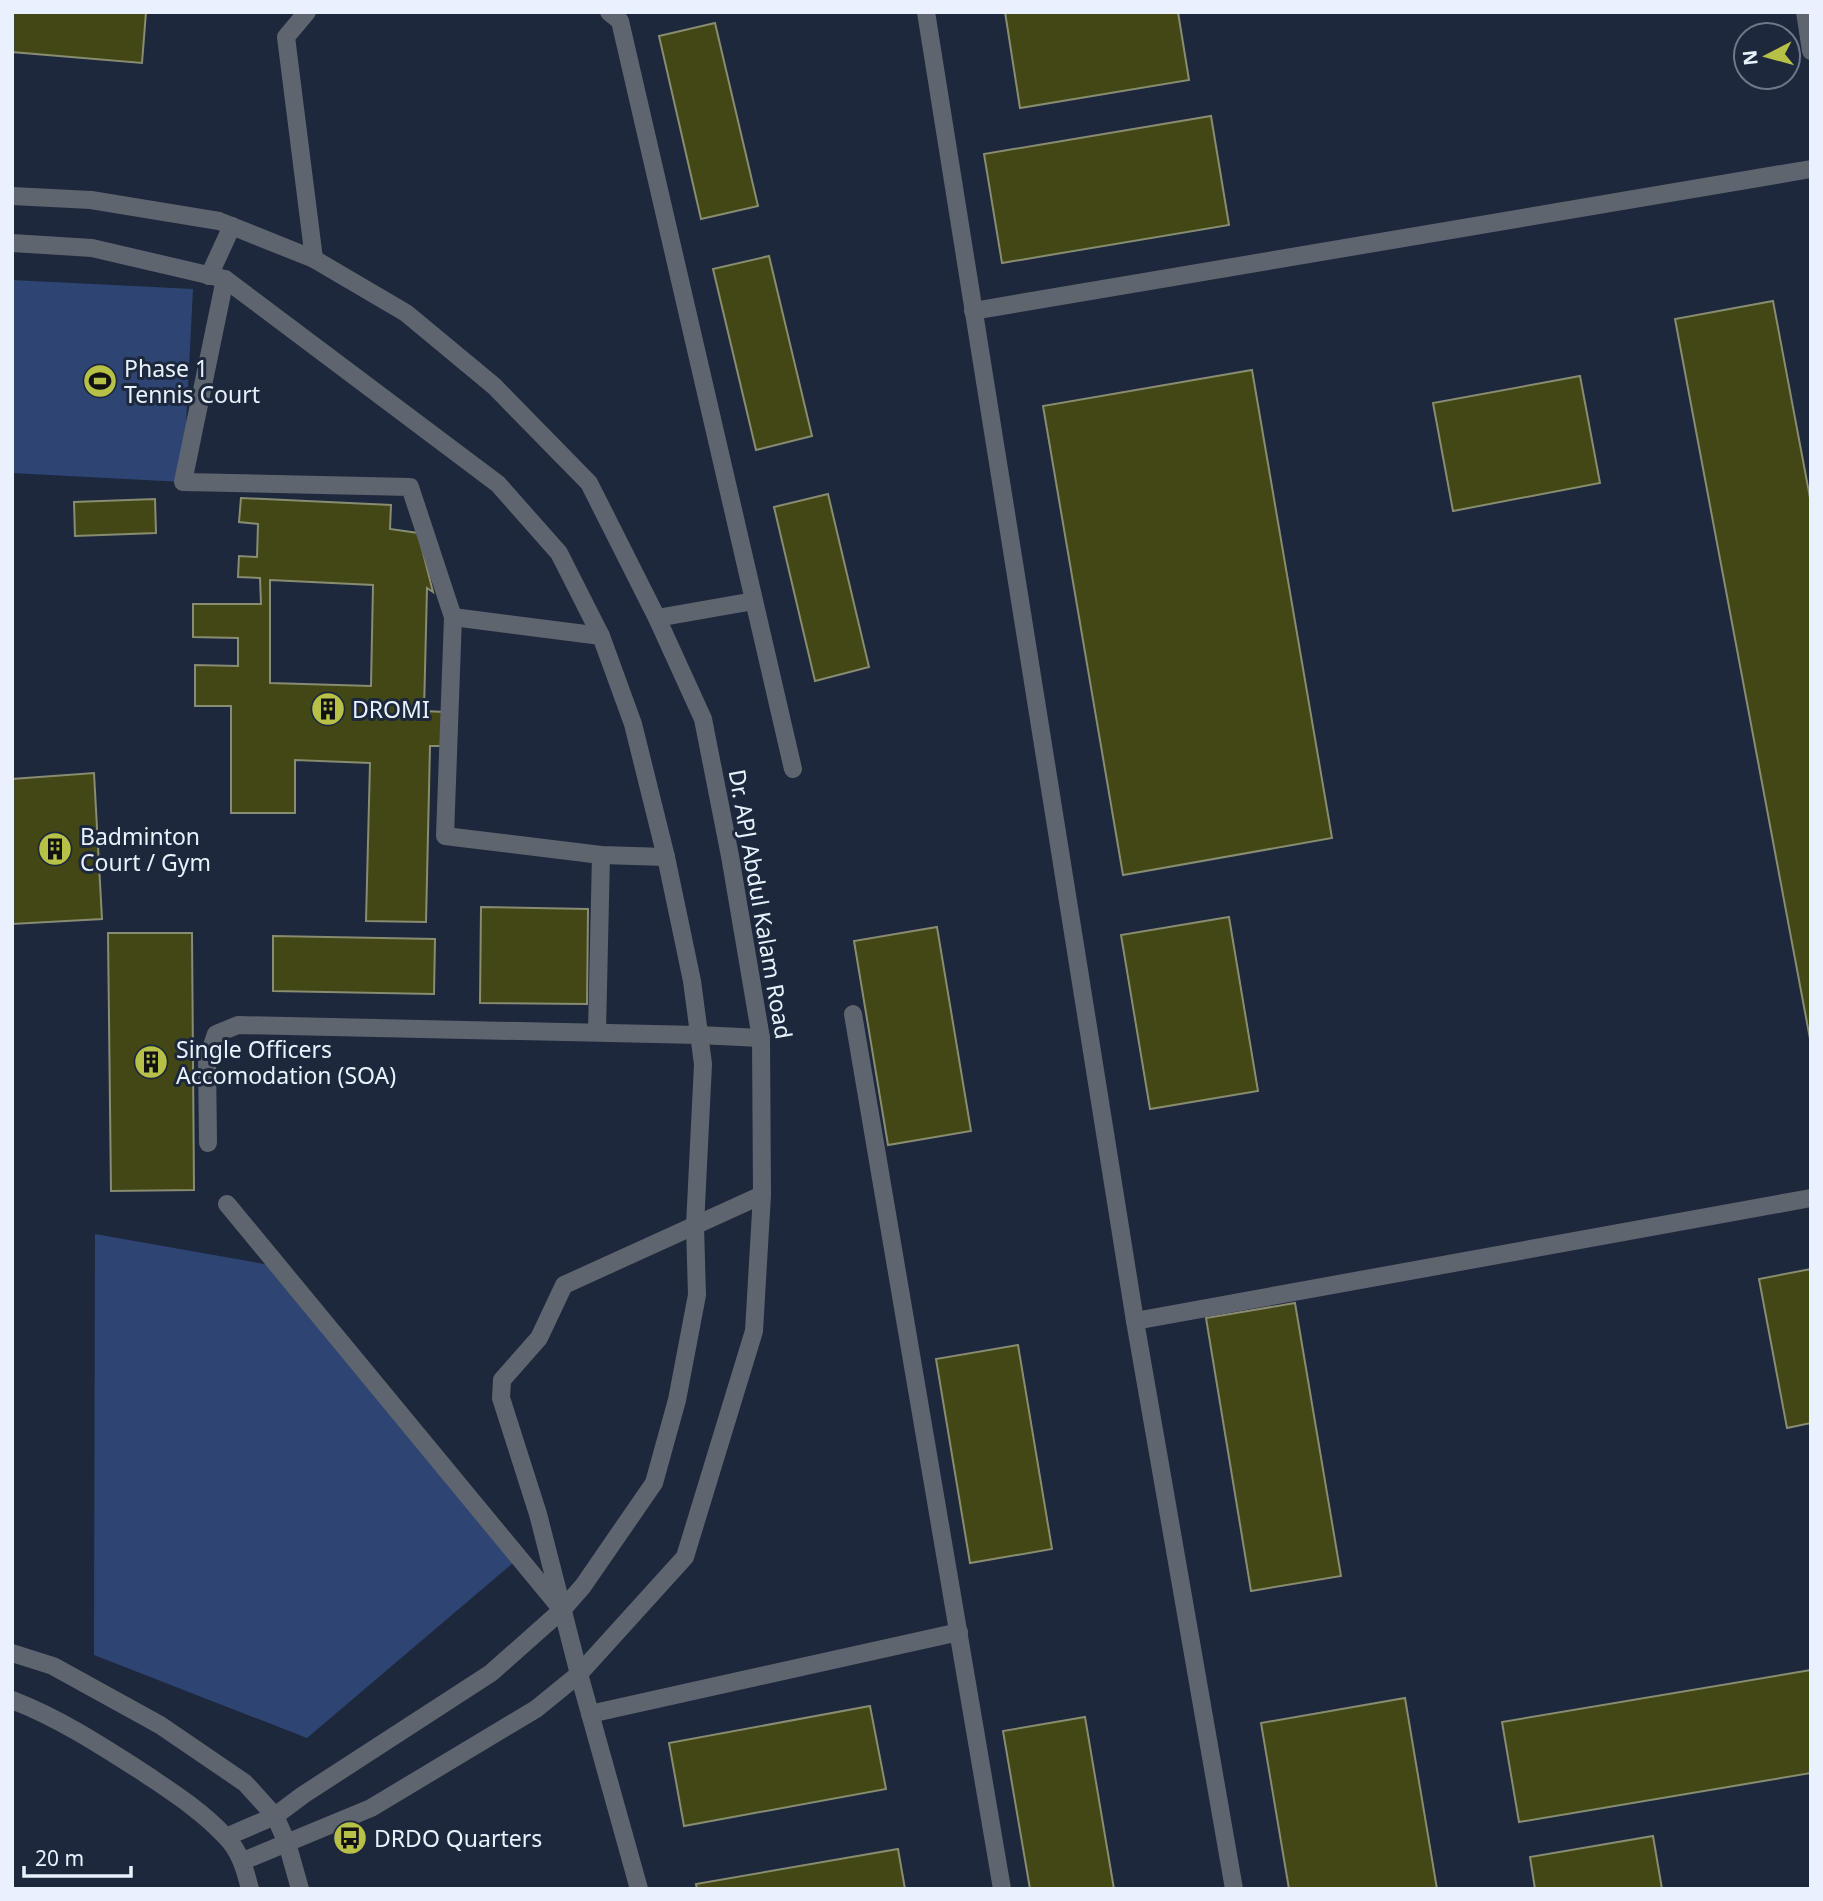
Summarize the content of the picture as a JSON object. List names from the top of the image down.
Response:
{
  "streets": {
    "street": ["Dr. APJ Abdul Kalam Road"]
  },
  "places": {
    "sports": ["Phase 1 Tennis Court"],
    "building": ["DROMI", "Badminton Court / Gym", "Single Officers Accomodation (SOA)"],
    "bus stop": ["DRDO Quarters"]
  },
  "scale_bar": "20 m",
  "north": "left"
}
